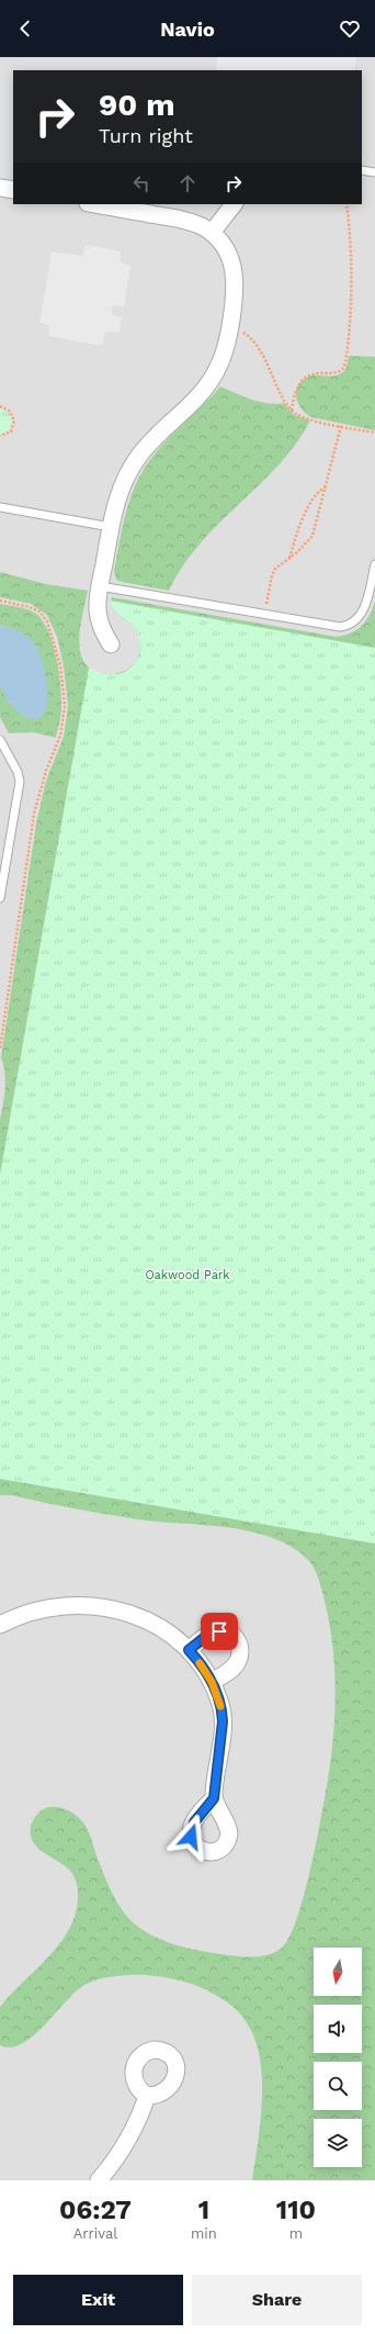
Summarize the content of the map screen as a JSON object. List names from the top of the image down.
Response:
{
  "parks": ["Oakwood Park"],
  "north": "bottom",
  "page": {
    "header": "Navio",
    "turn": ["90 m", "Turn right"],
    "eta": [
      "06:27",
      "Arrival",
      "1",
      "min",
      "110",
      "m"
    ],
    "buttons": ["Exit", "Share"]
  }
}
